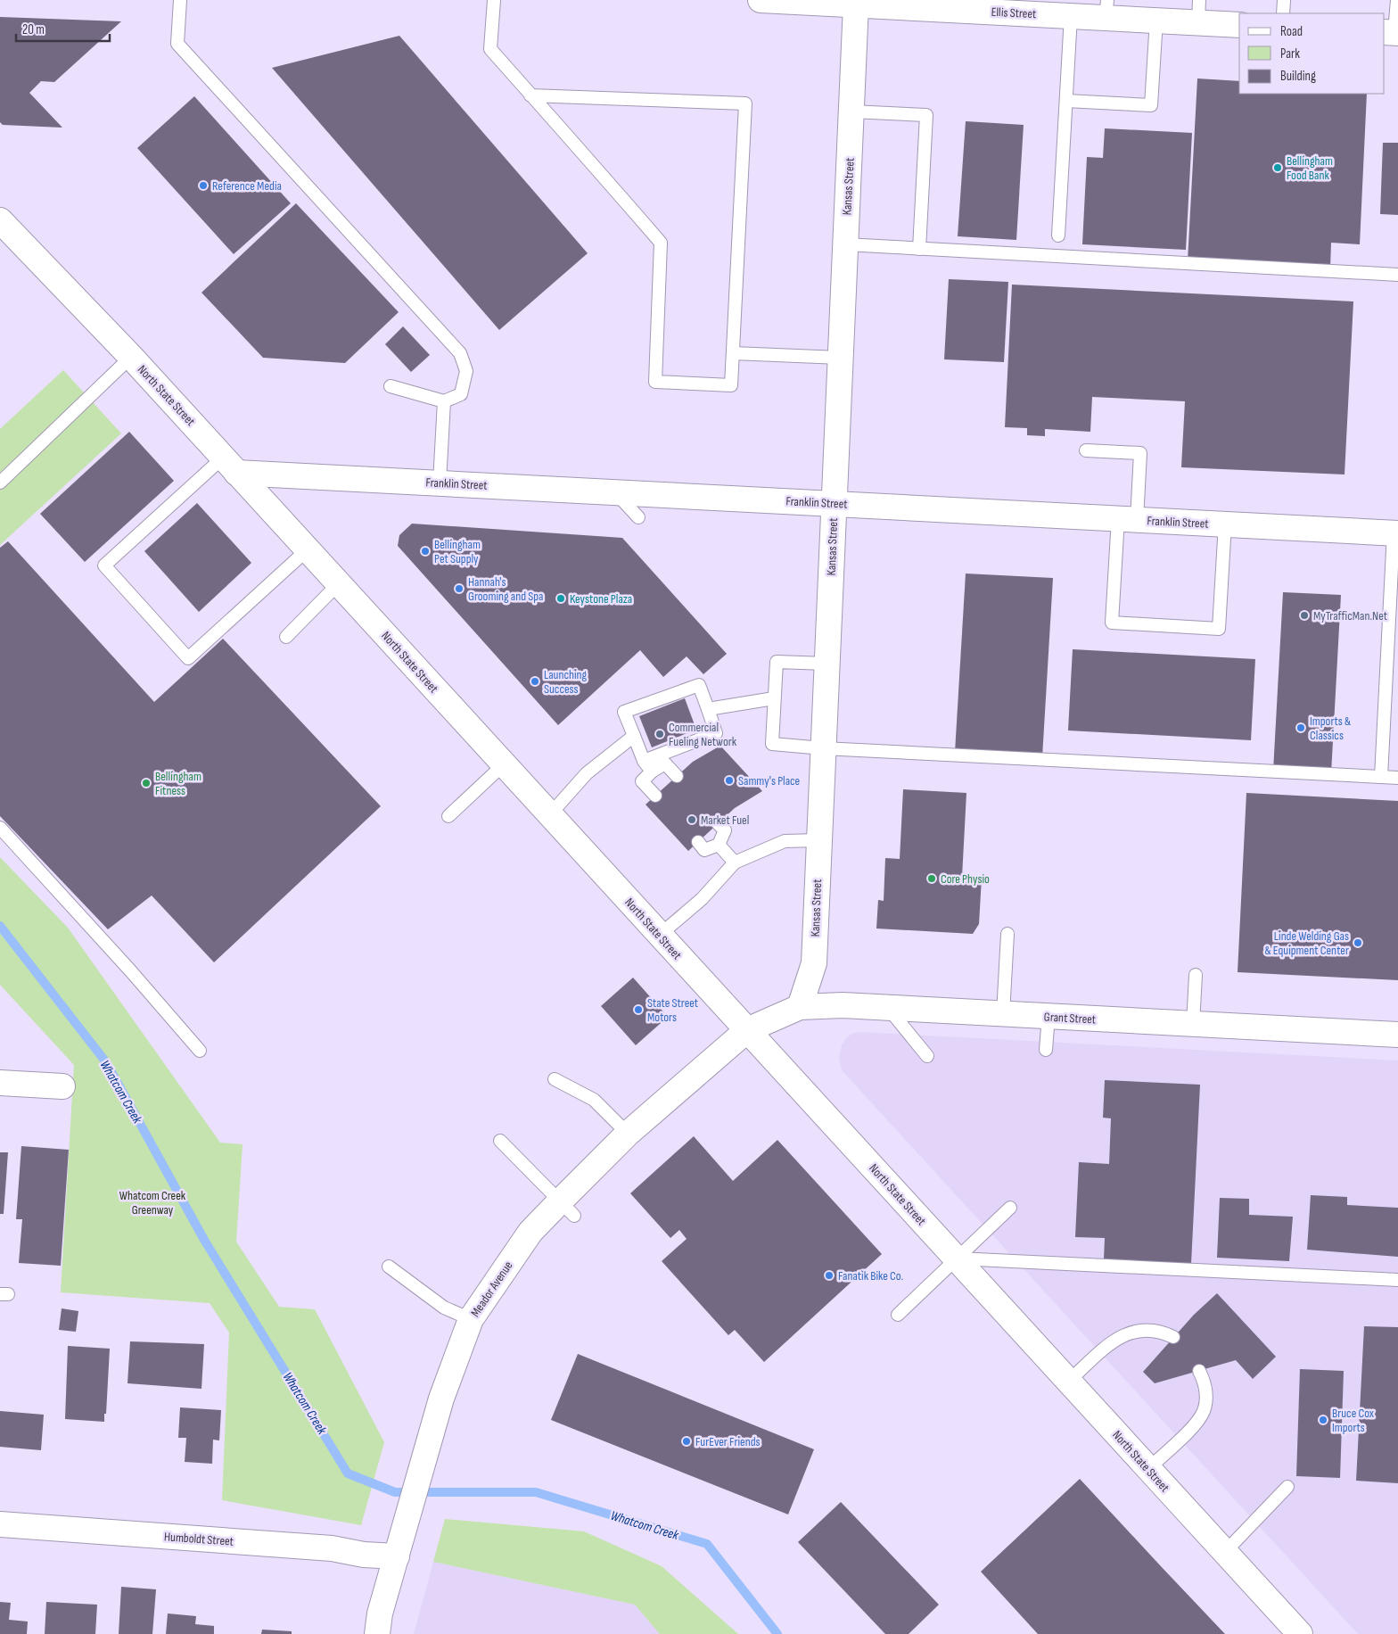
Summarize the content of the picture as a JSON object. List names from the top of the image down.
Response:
{
  "streets": {
    "street": [
      "Ellis Street",
      "Kansas Street",
      "North State Street",
      "Franklin Street",
      "Grant Street",
      "Meador Avenue",
      "Humboldt Street"
    ]
  },
  "crossings": [
    ["Ellis Street", "Kansas Street"],
    ["Kansas Street", "Franklin Street"],
    ["Kansas Street", "Grant Street"],
    ["North State Street", "Franklin Street"],
    ["North State Street", "Grant Street"],
    ["North State Street", "Meador Avenue"],
    ["Grant Street", "Meador Avenue"],
    ["Meador Avenue", "Humboldt Street"]
  ],
  "water": ["Whatcom Creek"],
  "parks": ["Whatcom Creek Greenway"],
  "places": [
    "Bellingham Food Bank",
    "Reference Media",
    "Bellingham Pet Supply",
    "Hannah's Grooming and Spa",
    "Keystone Plaza",
    "MyTrafficMan.Net",
    "Launching Success",
    "Imports & Classics",
    "Commercial Fueling Network",
    "Sammy's Place",
    "Bellingham Fitness",
    "Market Fuel",
    "Core Physio",
    "Linde Welding Gas & Equipment Center",
    "State Street Motors",
    "Fanatik Bike Co.",
    "Bruce Cox Imports",
    "FurEver Friends"
  ],
  "legend": ["Road", "Park", "Building"],
  "scale_bar": "20 m"
}
